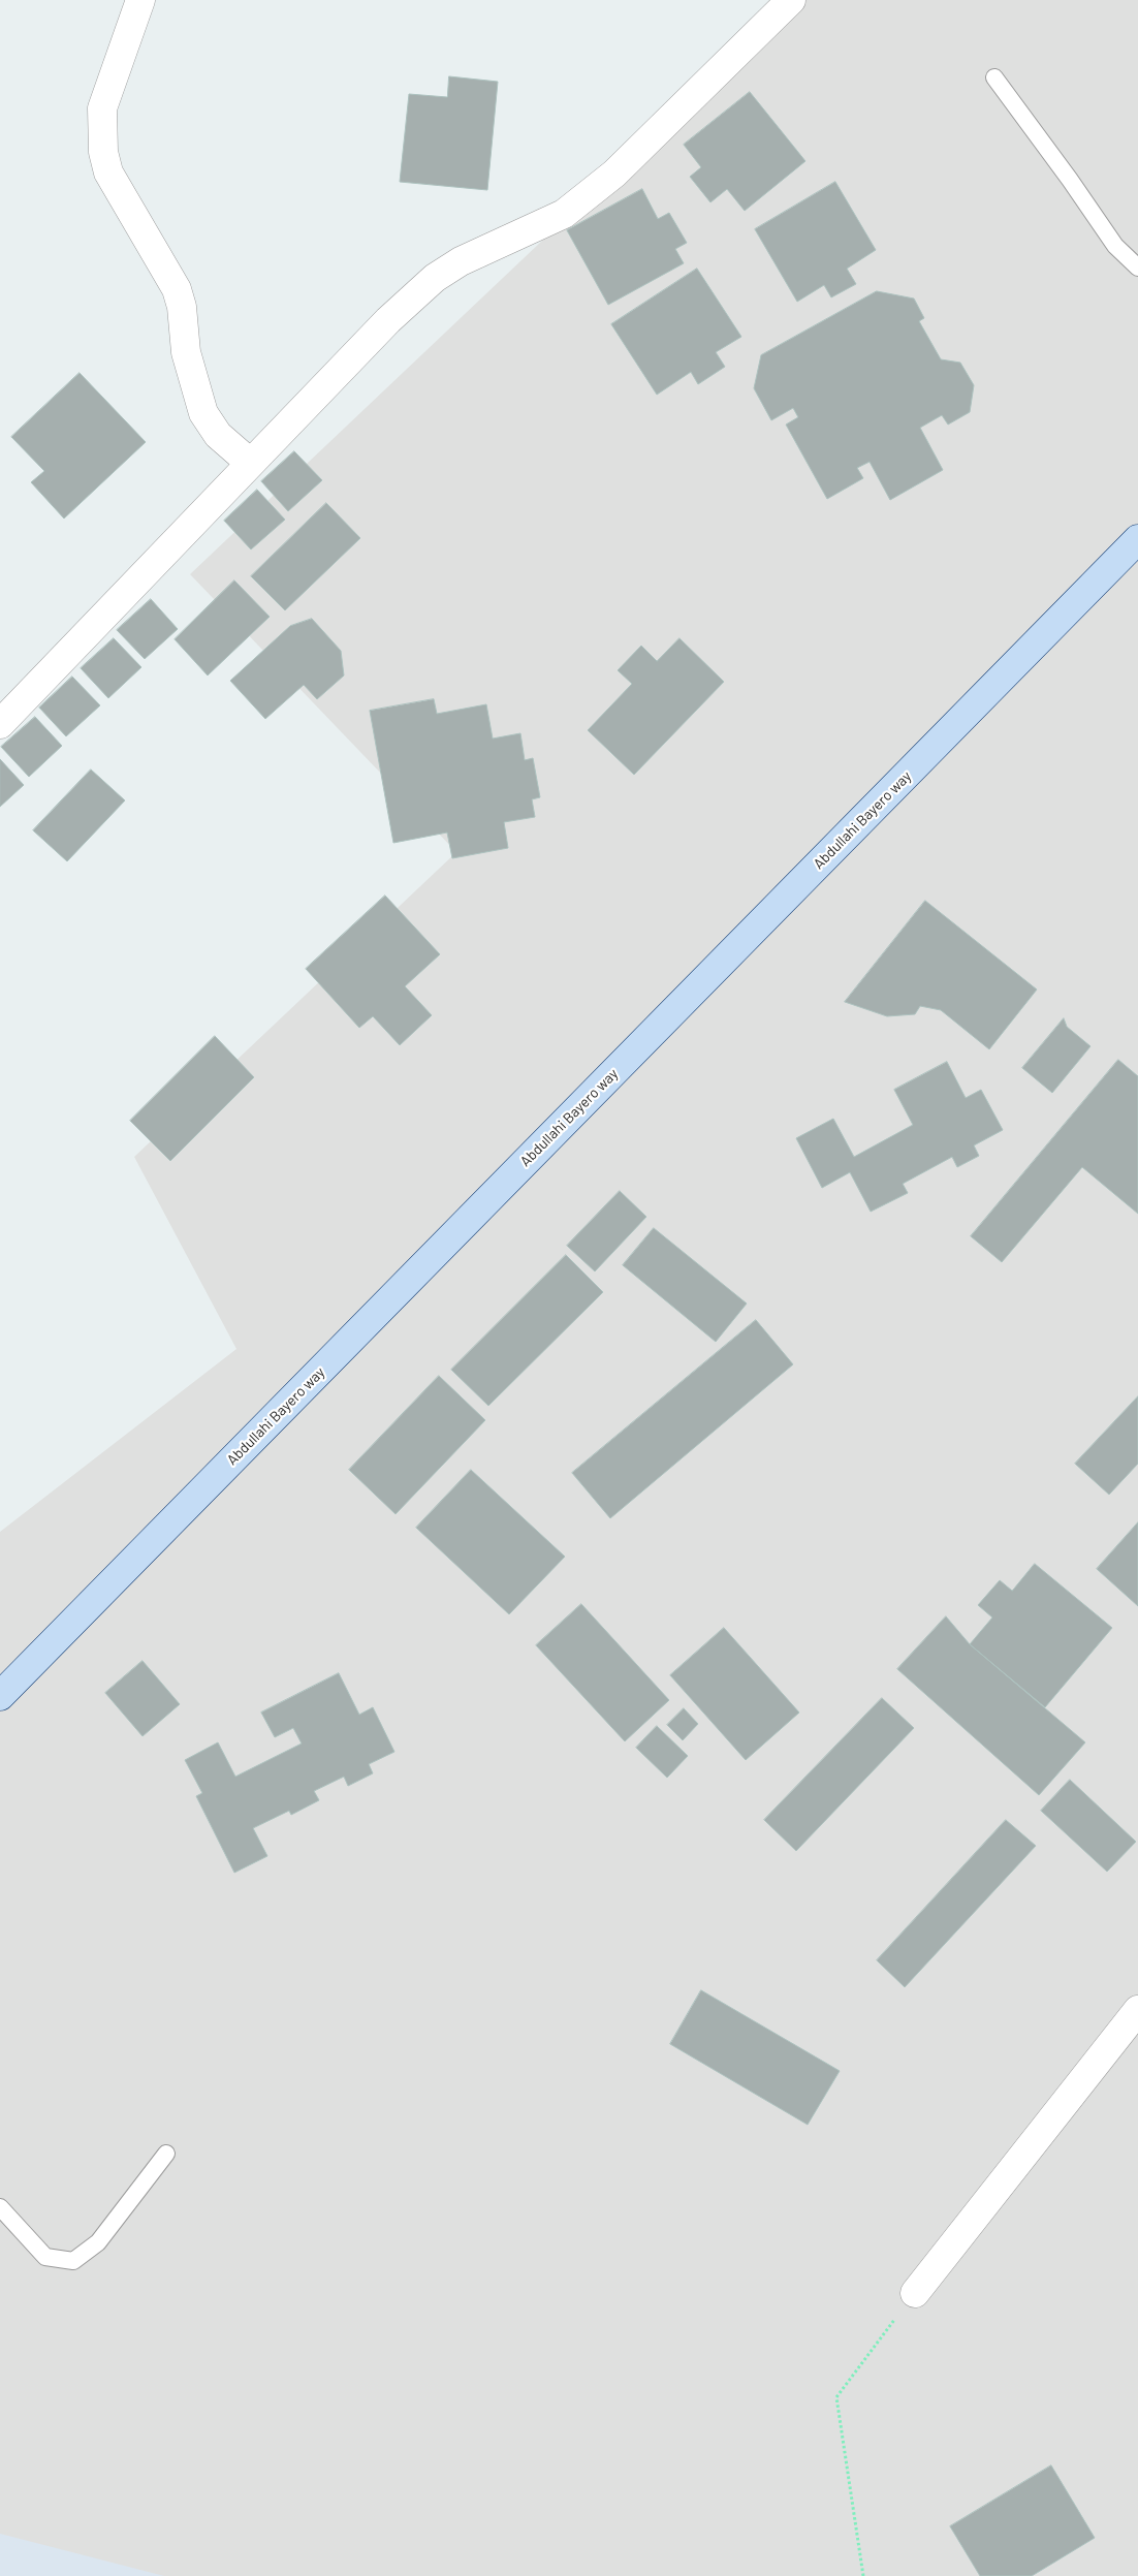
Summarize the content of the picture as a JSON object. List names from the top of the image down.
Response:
{
  "streets": {
    "street": ["Abdullahi Bayero way"]
  }
}
